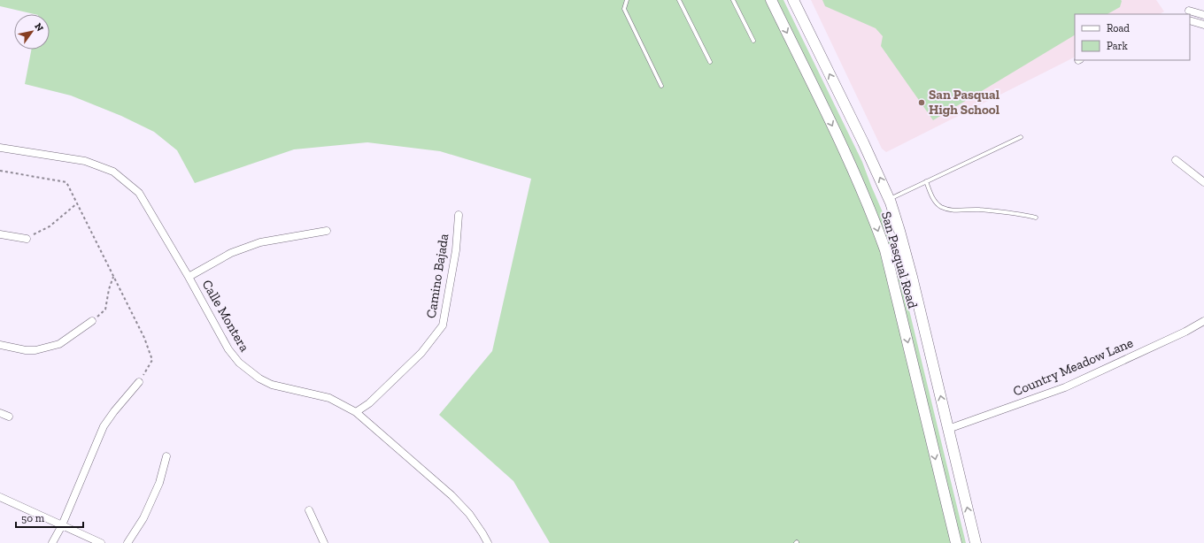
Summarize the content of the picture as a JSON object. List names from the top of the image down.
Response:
{
  "streets": {
    "main road": ["San Pasqual Road"],
    "street": ["Camino Bajada", "Calle Montera", "Country Meadow Lane"]
  },
  "crossings": [
    ["San Pasqual Road", "Country Meadow Lane"],
    ["Camino Bajada", "Calle Montera"]
  ],
  "places": ["San Pasqual High School"],
  "legend": ["Road", "Park"],
  "scale_bar": "50 m",
  "north": "top right"
}
